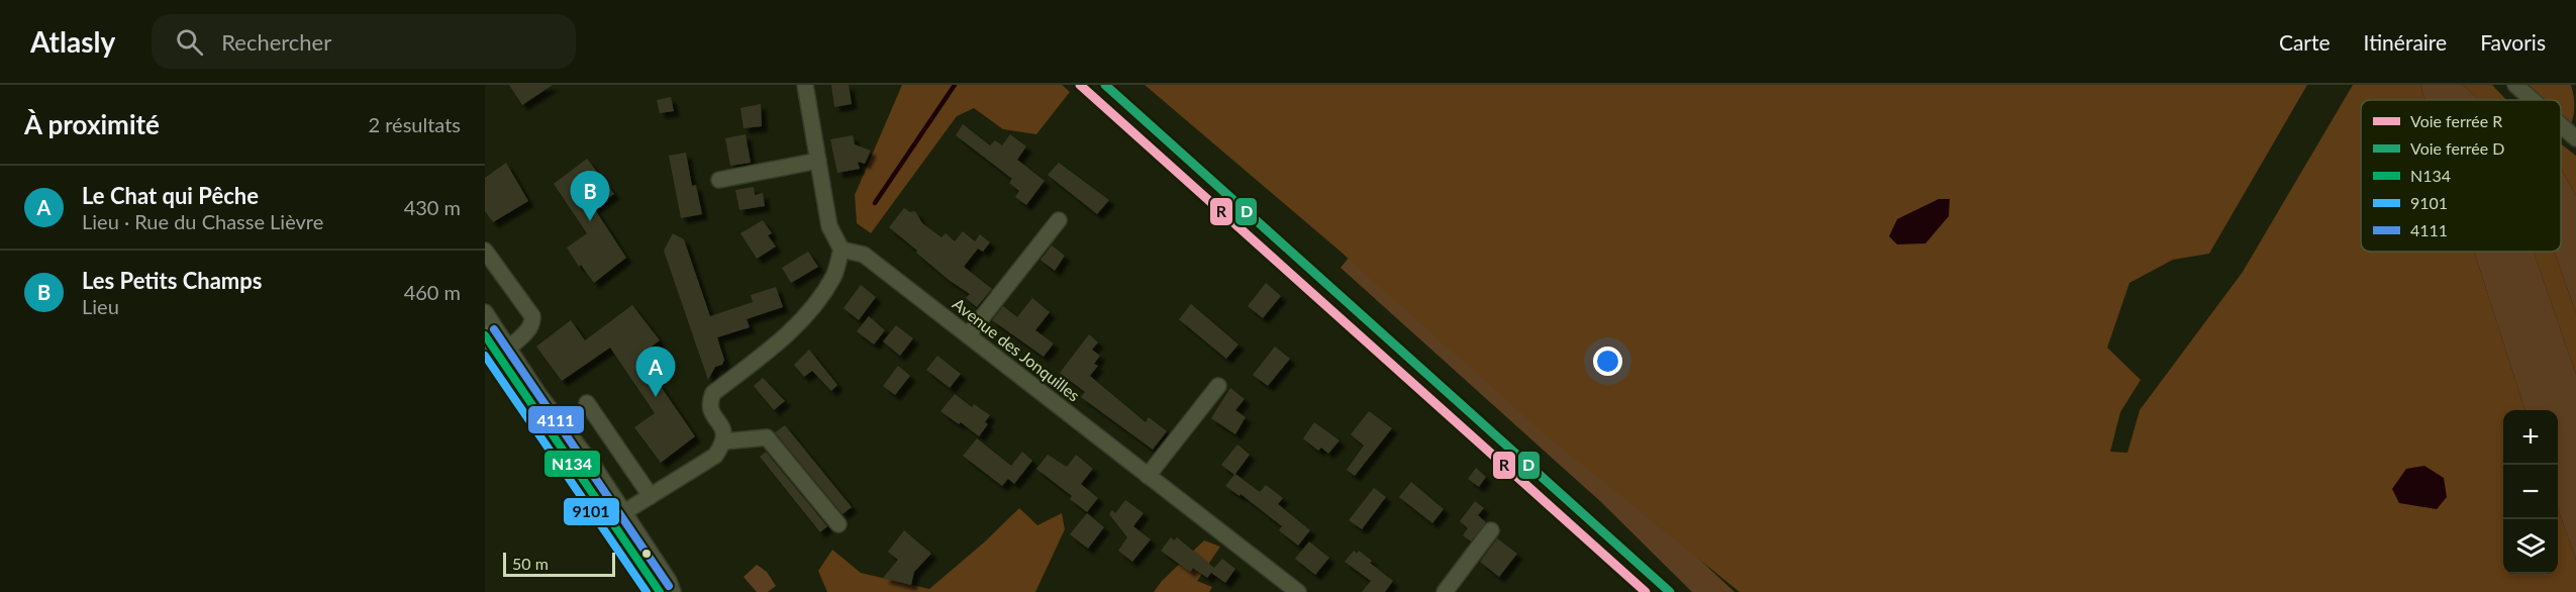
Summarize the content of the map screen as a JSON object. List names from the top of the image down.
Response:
{
  "streets": {
    "street": ["Avenue des Jonquilles"]
  },
  "lines": [
    "rail line R",
    "rail line D",
    "transit line 4111",
    "transit line N134",
    "transit line 9101"
  ],
  "legend": [
    "Voie ferrée R",
    "Voie ferrée D",
    "N134",
    "9101",
    "4111"
  ],
  "scale_bar": "50 m",
  "page": {
    "header": "Atlasly",
    "search": "Rechercher",
    "nav": ["Carte", "Itinéraire", "Favoris"],
    "heading": ["À proximité", "2 résultats"],
    "list": [
      {
        "mark": "A",
        "name": "Le Chat qui Pêche",
        "note": "Lieu · Rue du Chasse Lièvre",
        "value": "430 m"
      },
      {
        "mark": "B",
        "name": "Les Petits Champs",
        "note": "Lieu",
        "value": "460 m"
      }
    ],
    "pins": ["B", "A"],
    "map_buttons": ["+", "−"],
    "scale": "50 m"
  }
}
